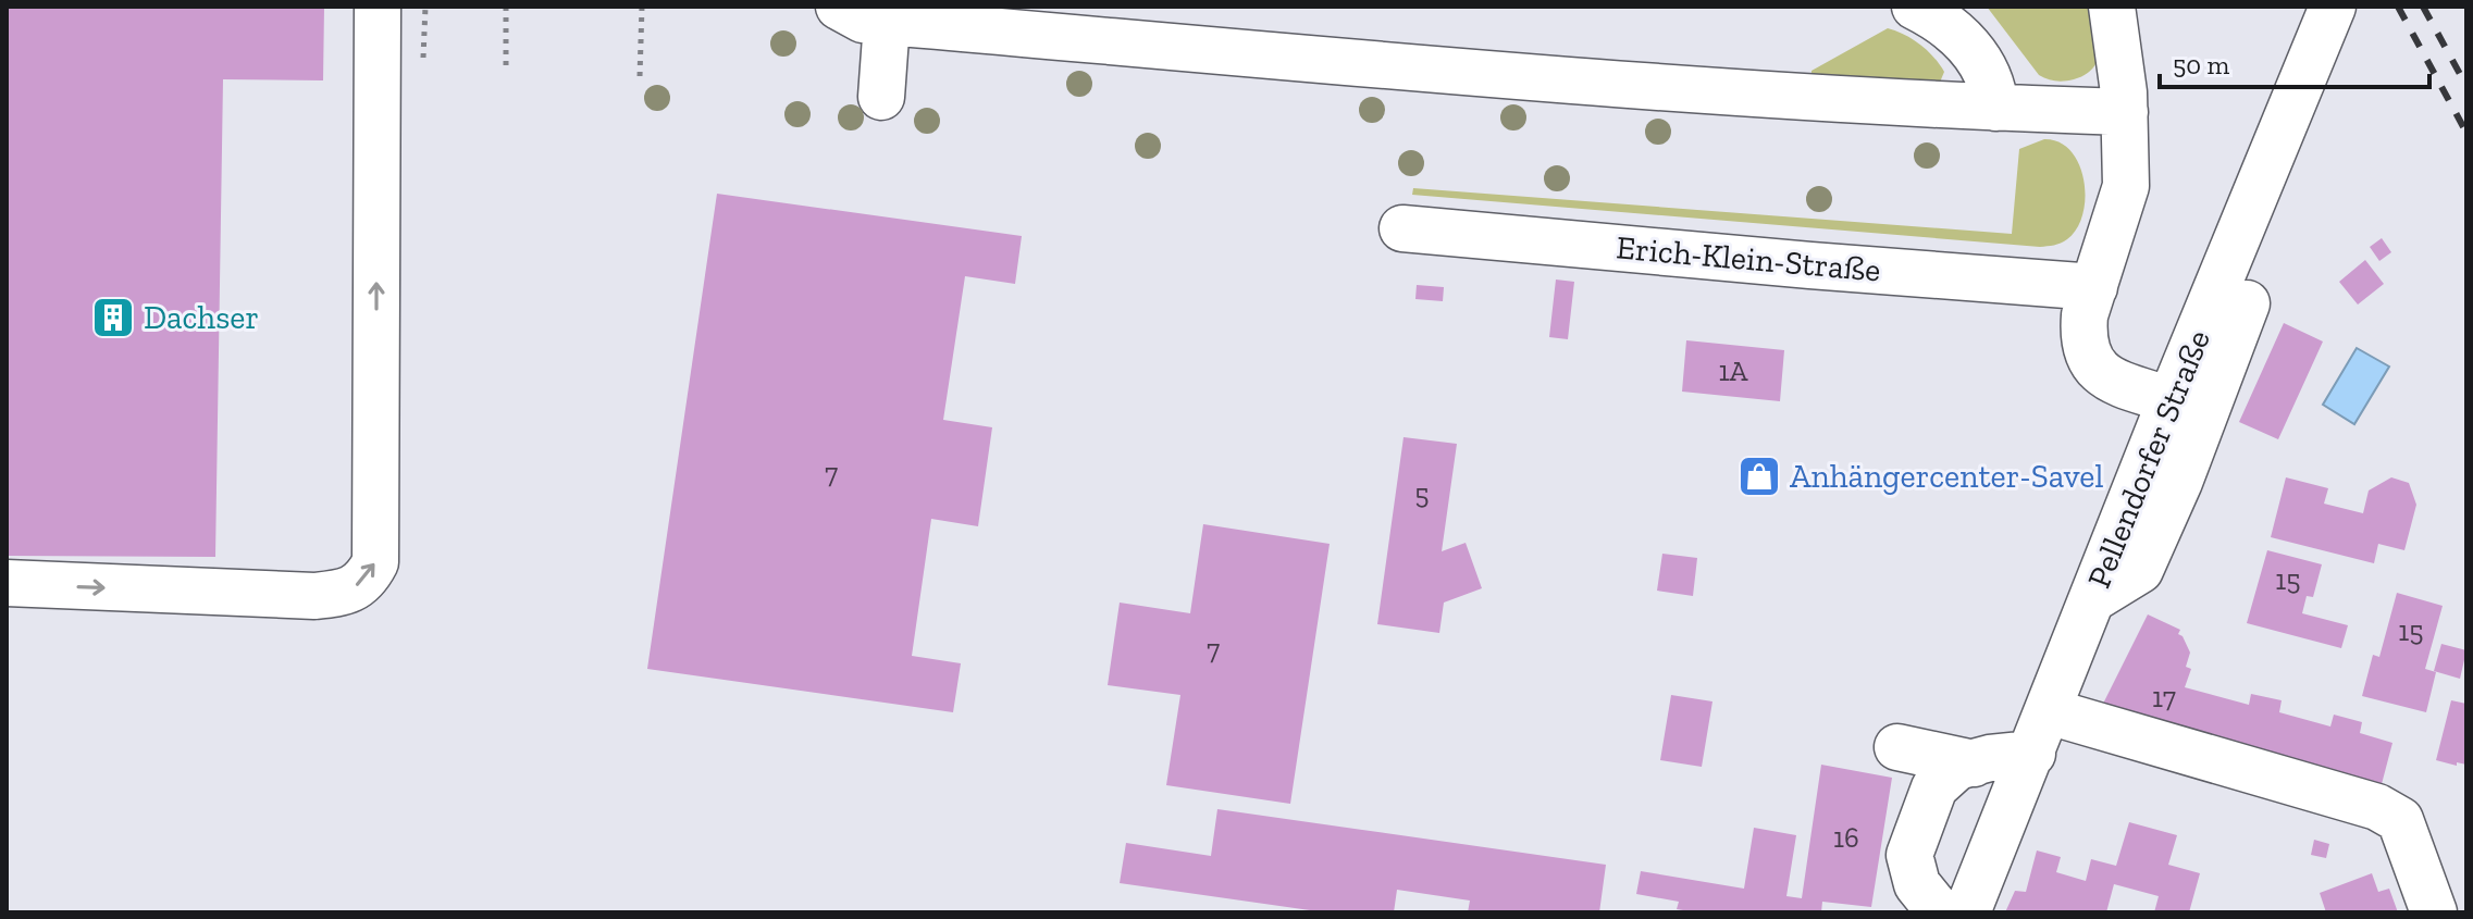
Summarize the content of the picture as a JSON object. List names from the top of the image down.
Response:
{
  "streets": {
    "street": ["Erich-Klein-Straße", "Pellendorfer Straße"]
  },
  "places": {
    "building": ["Dachser"],
    "shop": ["Anhängercenter-Savel"]
  },
  "house_numbers": [
    "1A",
    "7",
    "5",
    "15",
    "15",
    "7",
    "17",
    "16"
  ],
  "scale_bar": "50 m"
}
